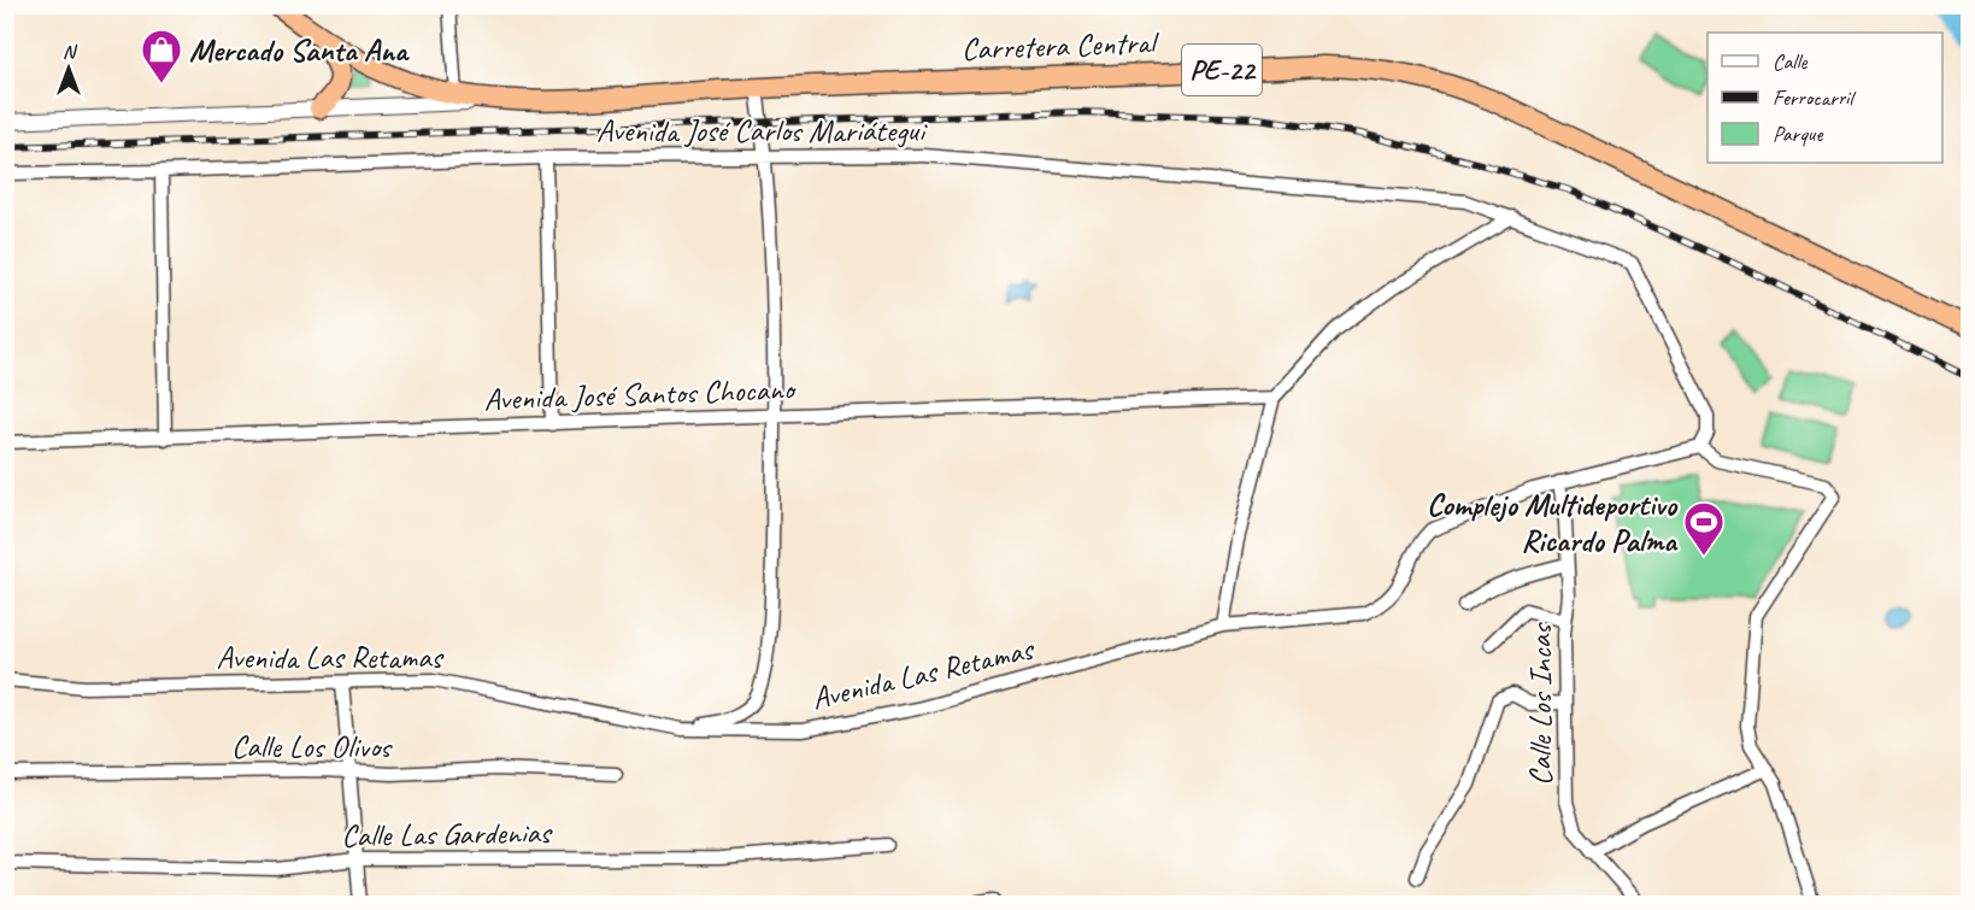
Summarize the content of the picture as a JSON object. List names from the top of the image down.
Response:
{
  "streets": {
    "highway": ["Carretera Central", "PE-22"],
    "street": [
      "Avenida José Carlos Mariátegui",
      "Avenida José Santos Chocano",
      "Avenida Las Retamas",
      "Calle Los Incas",
      "Calle Los Olivos",
      "Calle Las Gardenias"
    ]
  },
  "crossings": [
    ["Carretera Central", "PE-22"],
    ["Avenida José Carlos Mariátegui", "Avenida Las Retamas"],
    ["Avenida Las Retamas", "Calle Los Incas"]
  ],
  "places": {
    "shop": ["Mercado Santa Ana"],
    "sports": ["Complejo Multideportivo Ricardo Palma"]
  },
  "legend": ["Calle", "Ferrocarril", "Parque"],
  "north": "top"
}
